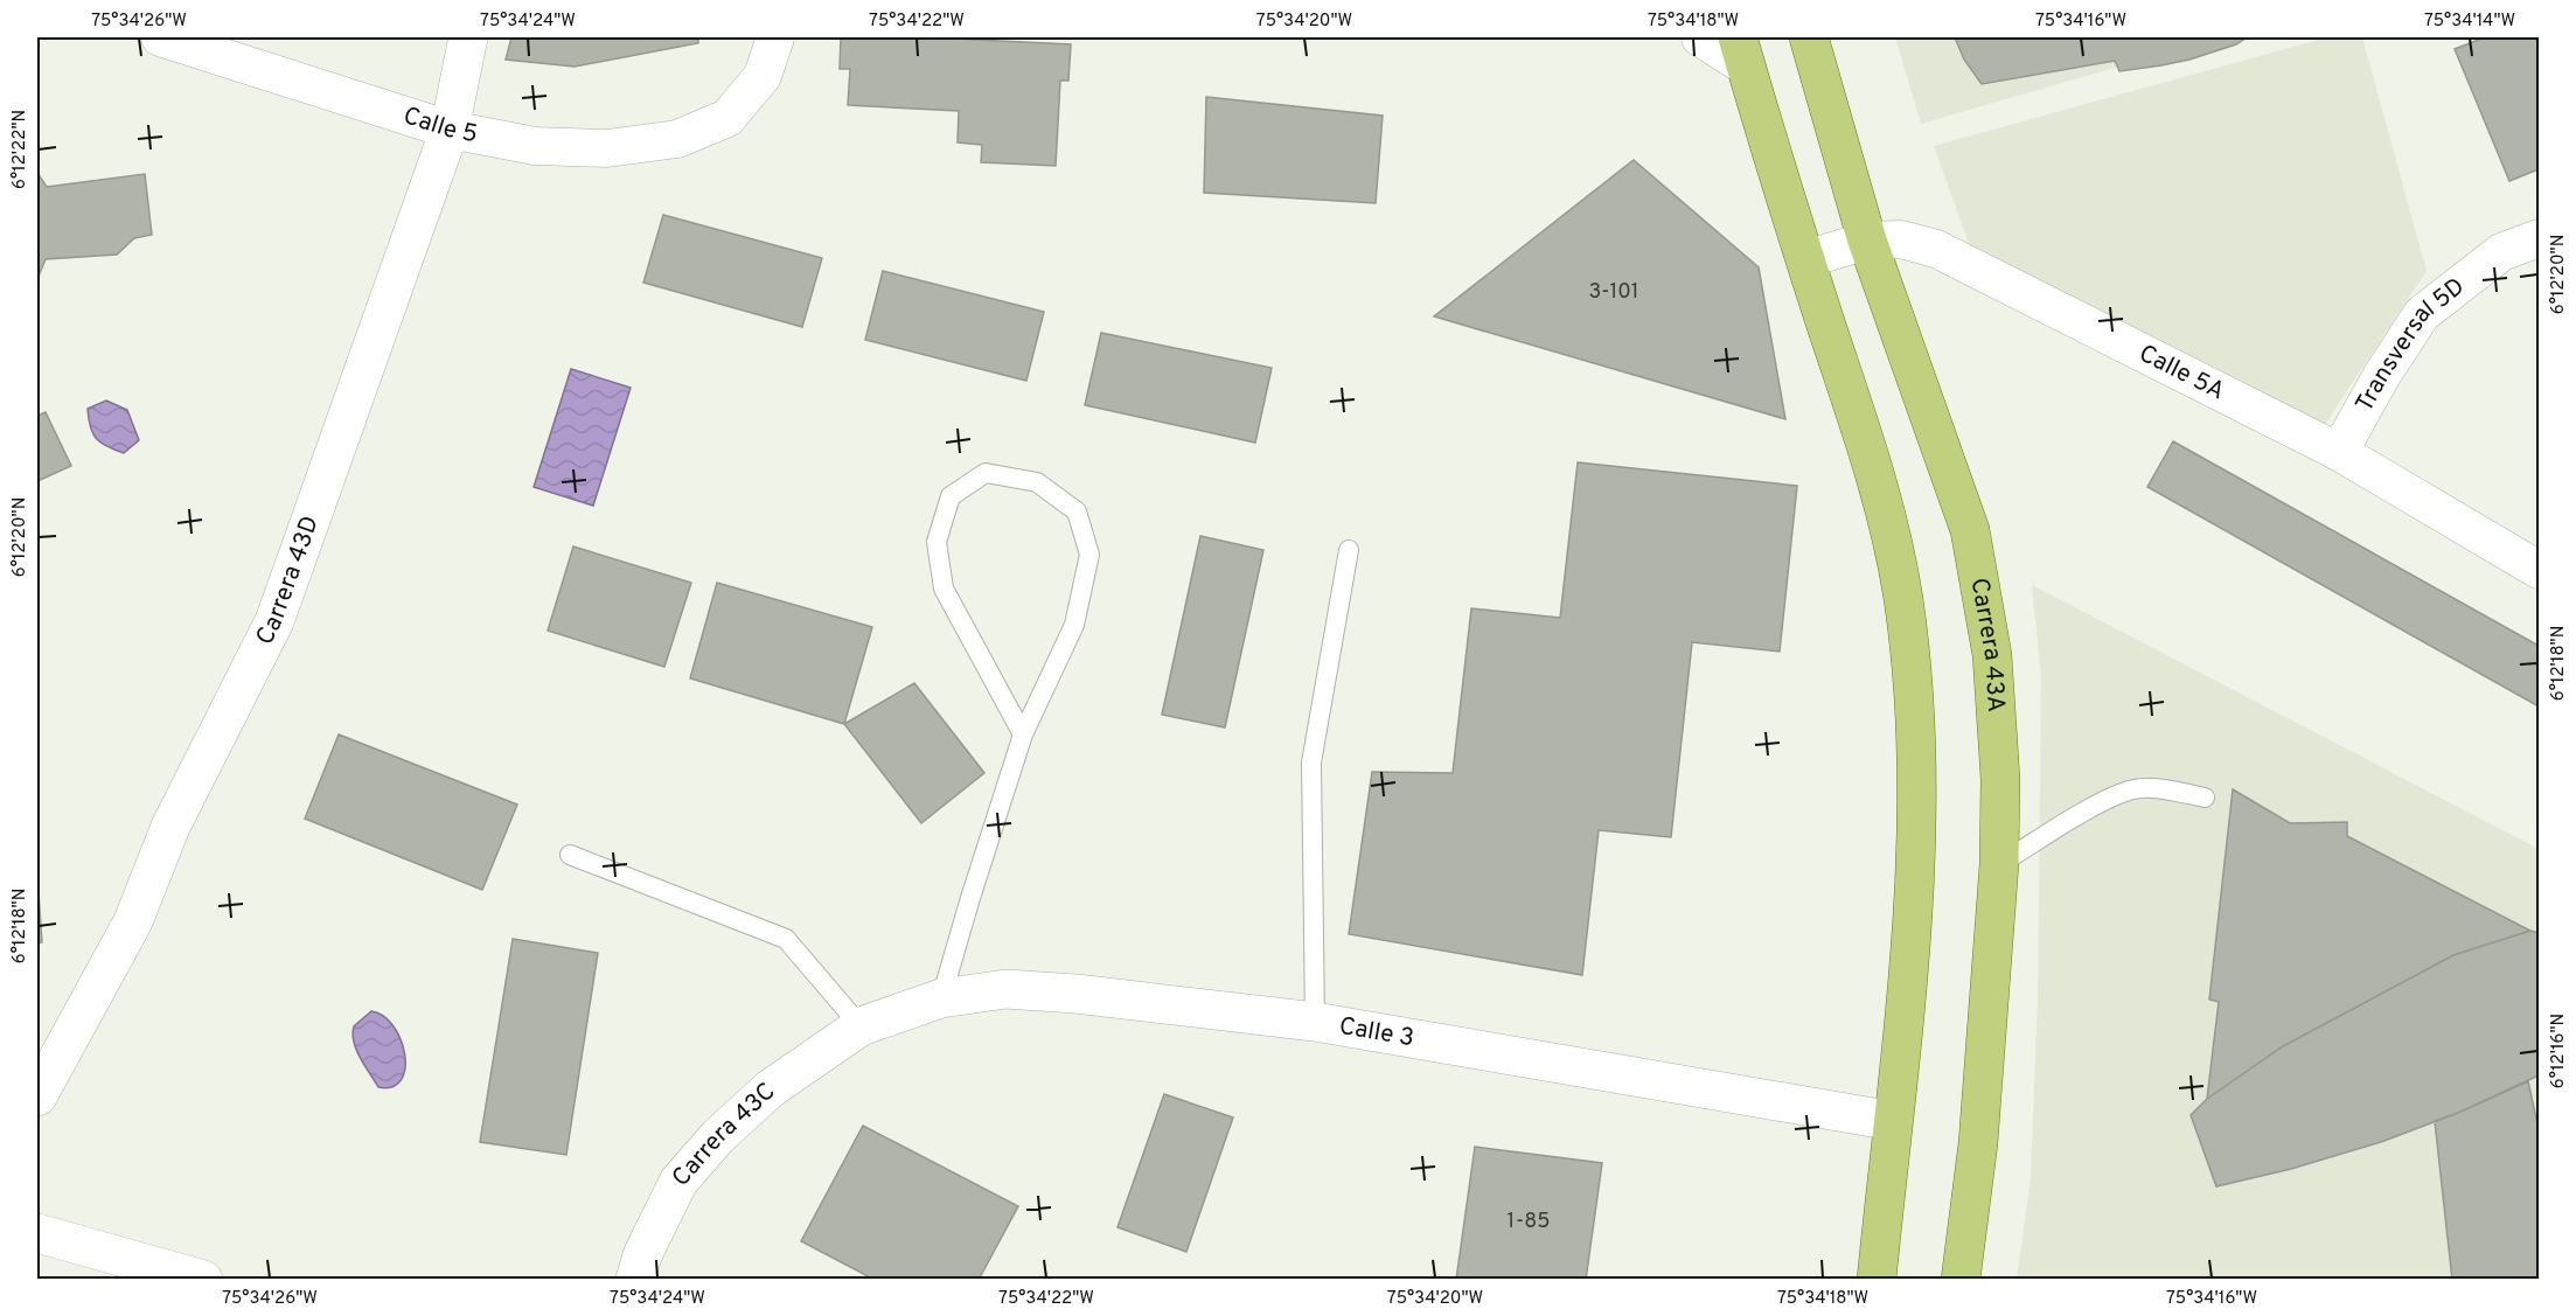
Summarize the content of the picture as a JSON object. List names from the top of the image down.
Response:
{
  "streets": {
    "main road": ["Carrera 43A"],
    "street": [
      "Calle 5",
      "Transversal 5D",
      "Calle 5A",
      "Carrera 43D",
      "Calle 3",
      "Carrera 43C"
    ]
  },
  "crossings": [
    ["Calle 5", "Carrera 43D"],
    ["Transversal 5D", "Calle 5A"],
    ["Calle 5A", "Carrera 43A"],
    ["Calle 3", "Carrera 43C"]
  ],
  "house_numbers": ["3-101", "1-85"],
  "coordinates": [
    "75°34'26\"W",
    "75°34'24\"W",
    "75°34'22\"W",
    "75°34'20\"W",
    "75°34'18\"W",
    "75°34'16\"W",
    "75°34'14\"W",
    "6°12'22\"N",
    "6°12'20\"N",
    "6°12'18\"N",
    "6°12'16\"N"
  ]
}
